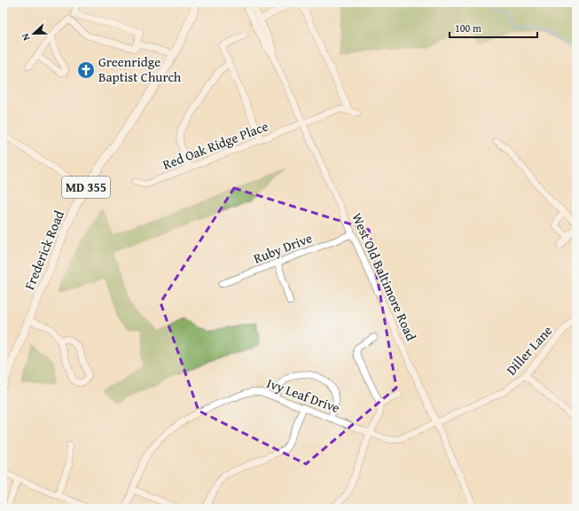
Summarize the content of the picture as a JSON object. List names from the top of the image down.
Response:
{
  "streets": {
    "main road": ["MD 355", "Frederick Road"],
    "street": [
      "Red Oak Ridge Place",
      "Ruby Drive",
      "West Old Baltimore Road",
      "Diller Lane",
      "Ivy Leaf Drive"
    ]
  },
  "crossings": [
    ["Red Oak Ridge Place", "West Old Baltimore Road"],
    ["Ruby Drive", "West Old Baltimore Road"],
    ["West Old Baltimore Road", "Diller Lane"],
    ["West Old Baltimore Road", "Ivy Leaf Drive"],
    ["Diller Lane", "Ivy Leaf Drive"]
  ],
  "places": {
    "church": ["Greenridge Baptist Church"]
  },
  "scale_bar": "100 m",
  "north": "left"
}
